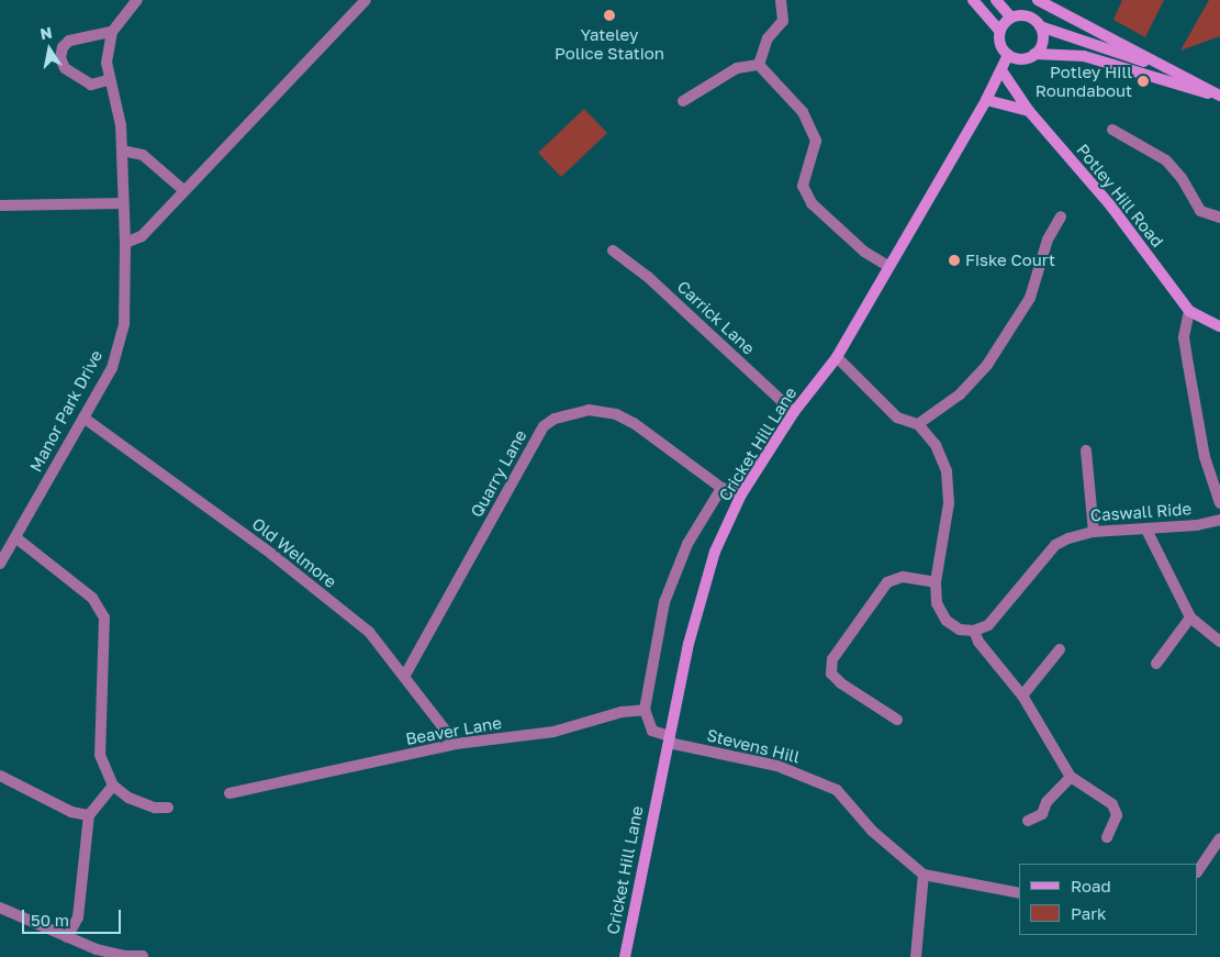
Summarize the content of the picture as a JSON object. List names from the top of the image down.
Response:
{
  "streets": {
    "street": [
      "Potley Hill Road",
      "Carrick Lane",
      "Manor Park Drive",
      "Cricket Hill Lane",
      "Quarry Lane",
      "Caswall Ride",
      "Old Welmore",
      "Beaver Lane",
      "Stevens Hill"
    ]
  },
  "crossings": [
    ["Potley Hill Road", "Cricket Hill Lane"],
    ["Carrick Lane", "Cricket Hill Lane"],
    ["Manor Park Drive", "Old Welmore"],
    ["Cricket Hill Lane", "Quarry Lane"],
    ["Cricket Hill Lane", "Beaver Lane"],
    ["Cricket Hill Lane", "Stevens Hill"],
    ["Quarry Lane", "Old Welmore"],
    ["Old Welmore", "Beaver Lane"]
  ],
  "places": ["Yateley Police Station", "Potley Hill Roundabout", "Fiske Court"],
  "legend": ["Road", "Park"],
  "scale_bar": "50 m",
  "north": "top"
}
